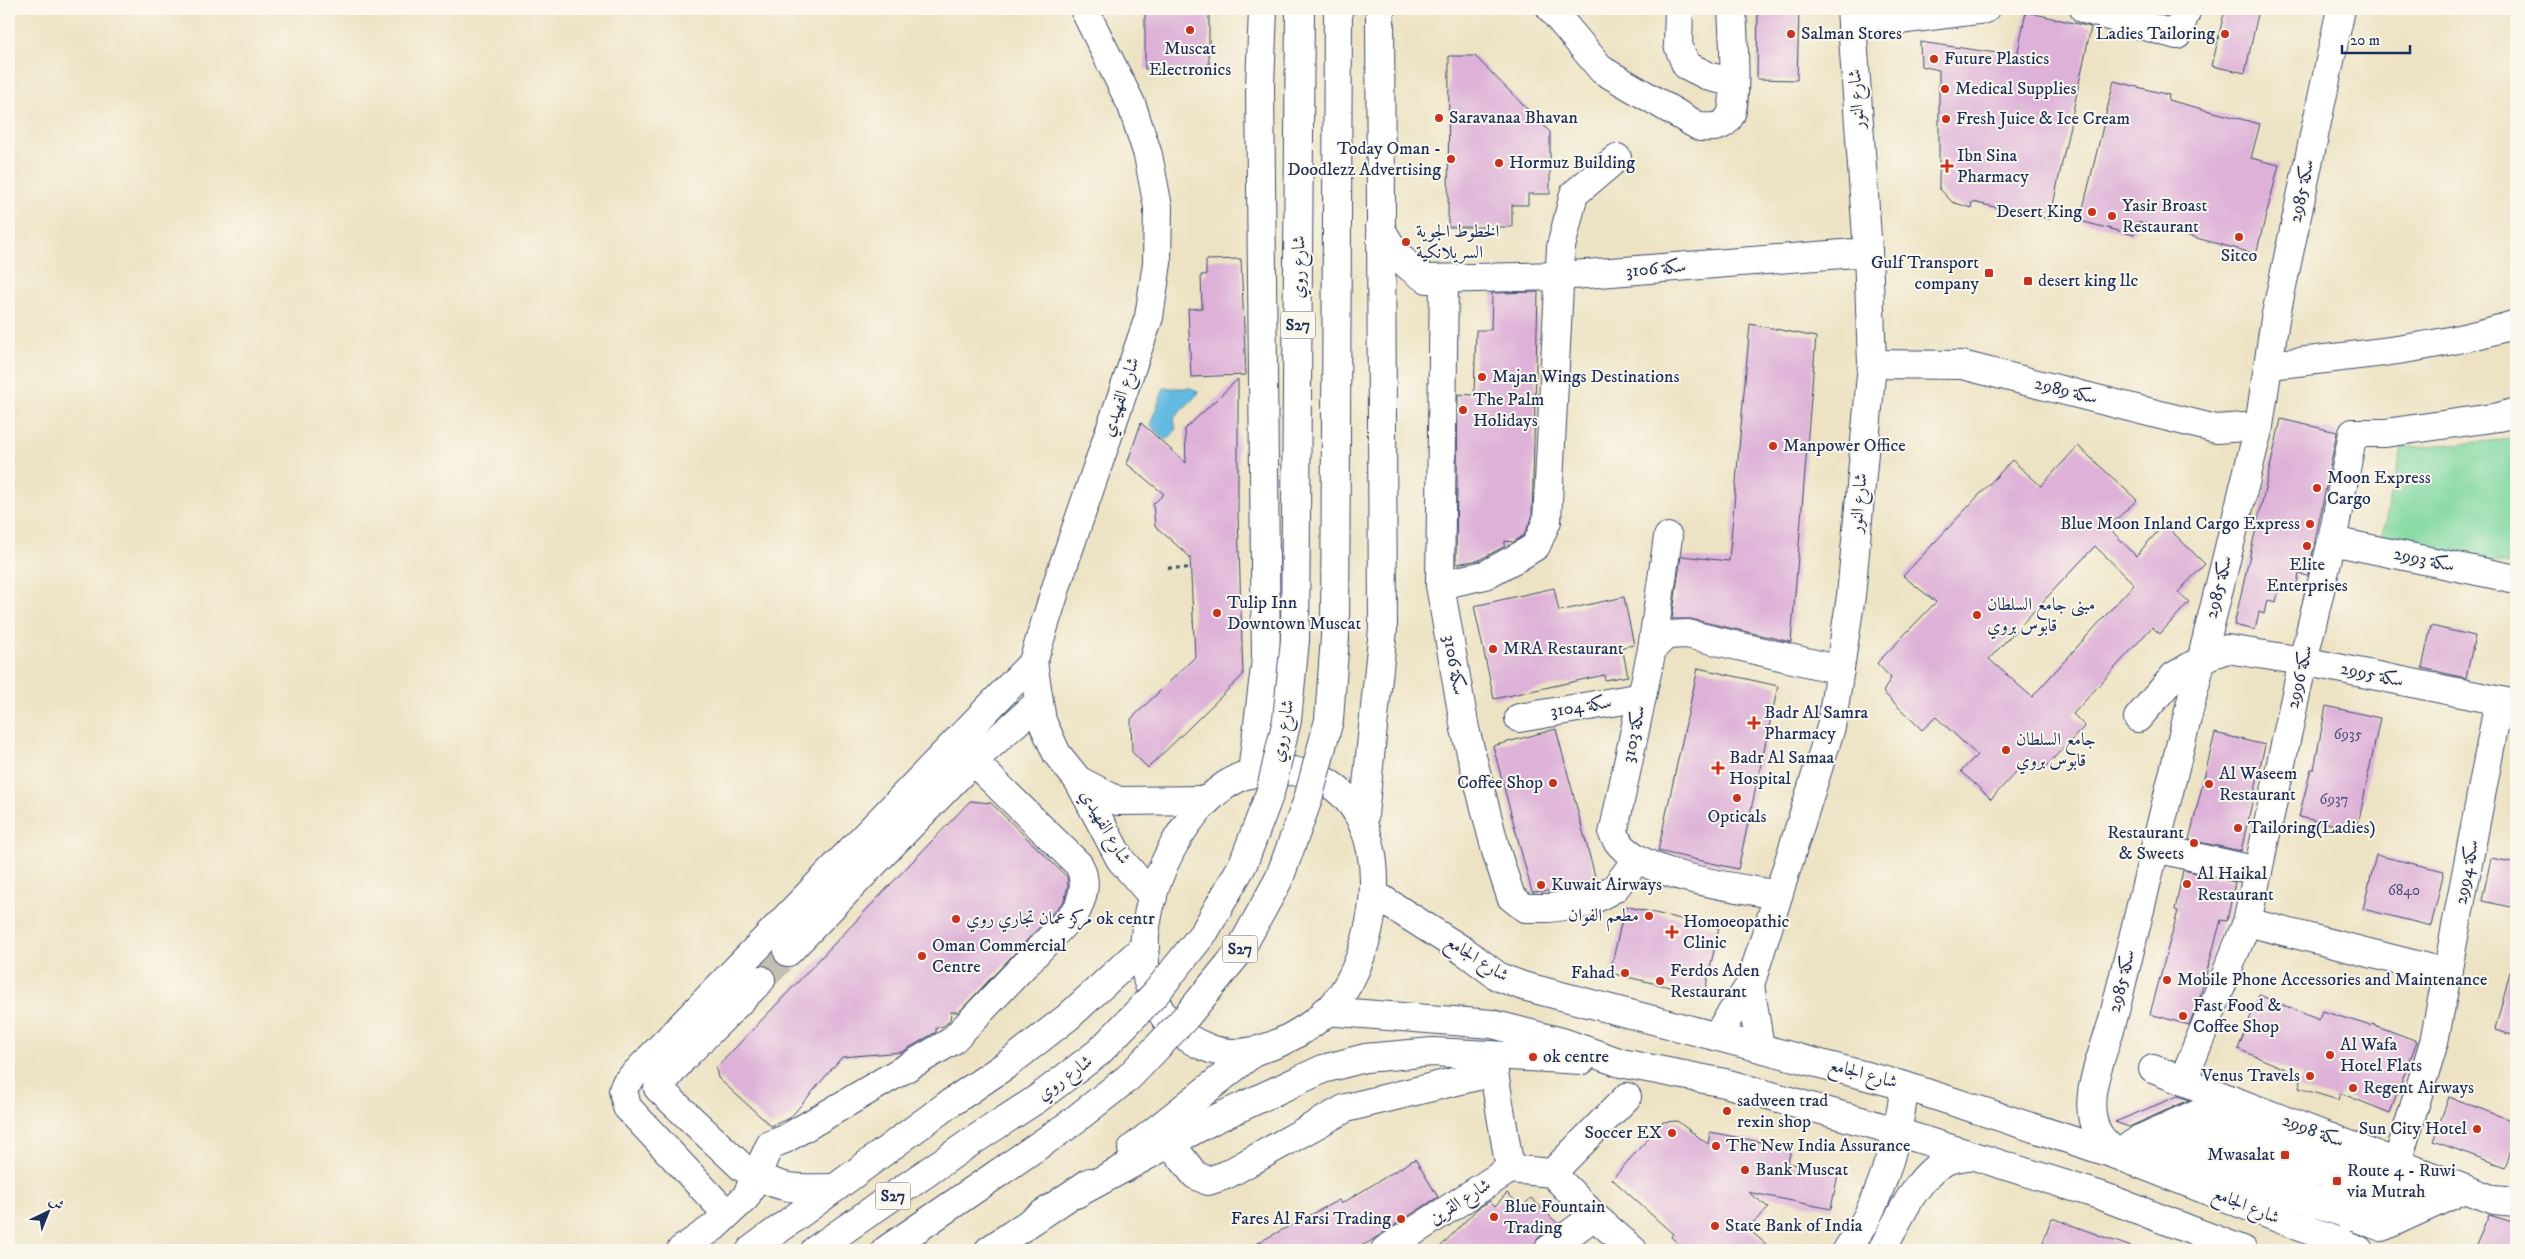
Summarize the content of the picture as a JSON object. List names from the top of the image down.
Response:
{
  "streets": {
    "street": [
      "شارع النور",
      "سكة 2985",
      "شارع روي",
      "سكة 3106",
      "S27",
      "سكة 2989",
      "شارع الفهيدي",
      "سكة 2993",
      "سكة 2995",
      "سكة 2996",
      "سكة 3104",
      "سكة 3103",
      "سكة 2994",
      "شارع الجامع",
      "سكة 2998",
      "شارع القرين"
    ]
  },
  "crossings": [
    ["شارع النور", "سكة 3106"],
    ["شارع النور", "سكة 2989"],
    ["شارع النور", "سكة 3103"],
    ["شارع النور", "شارع الجامع"],
    ["سكة 2985", "سكة 2989"],
    ["سكة 2985", "سكة 2995"],
    ["سكة 2985", "شارع الجامع"],
    ["سكة 3106", "سكة 3103"],
    ["سكة 2993", "سكة 2996"],
    ["سكة 2995", "سكة 2996"],
    ["سكة 2995", "سكة 2994"],
    ["سكة 2996", "سكة 2998"],
    ["سكة 3104", "سكة 3103"],
    ["سكة 2994", "سكة 2998"]
  ],
  "places": {
    "other": [
      "Muscat Electronics",
      "Salman Stores",
      "Ladies Tailoring",
      "Future Plastics",
      "Medical Supplies",
      "Saravanaa Bhavan",
      "Fresh Juice & Ice Cream",
      "Today Oman - Doodlezz Advertising",
      "Hormuz Building",
      "Desert King",
      "Yasir Broast Restaurant",
      "Sitco",
      "الخطوط الجوية السريلانكية",
      "Majan Wings Destinations",
      "The Palm Holidays",
      "Manpower Office",
      "Moon Express Cargo",
      "Blue Moon Inland Cargo Express",
      "Elite Enterprises",
      "Tulip Inn Downtown Muscat",
      "مبنى جامع السلطان قابوس بروي",
      "MRA Restaurant",
      "جامع السلطان قابوس بروي",
      "Coffee Shop",
      "Al Waseem Restaurant",
      "Opticals",
      "Tailoring(Ladies)",
      "Restaurant & Sweets",
      "Al Haikal Restaurant",
      "Kuwait Airways",
      "مطعم الفوان",
      "مركز عمان تجاري روي ok centr",
      "Oman Commercial Centre",
      "Fahad",
      "Mobile Phone Accessories and Maintenance",
      "Ferdos Aden Restaurant",
      "Fast Food & Coffee Shop",
      "Al Wafa Hotel Flats",
      "ok centre",
      "Venus Travels",
      "Regent Airways",
      "sadween trad rexin shop",
      "Sun City Hotel",
      "Soccer EX",
      "The New India Assurance",
      "Bank Muscat",
      "Blue Fountain Trading",
      "Fares Al Farsi Trading",
      "State Bank of India"
    ],
    "health": [
      "Ibn Sina Pharmacy",
      "Badr Al Samra Pharmacy",
      "Badr Al Samaa Hospital",
      "Homoeopathic Clinic"
    ],
    "transit": [
      "Gulf Transport company",
      "desert king llc",
      "Mwasalat",
      "Route 4 - Ruwi via Mutrah"
    ]
  },
  "house_numbers": ["6935", "6937", "6840"],
  "scale_bar": "20 m",
  "north": "top right"
}
